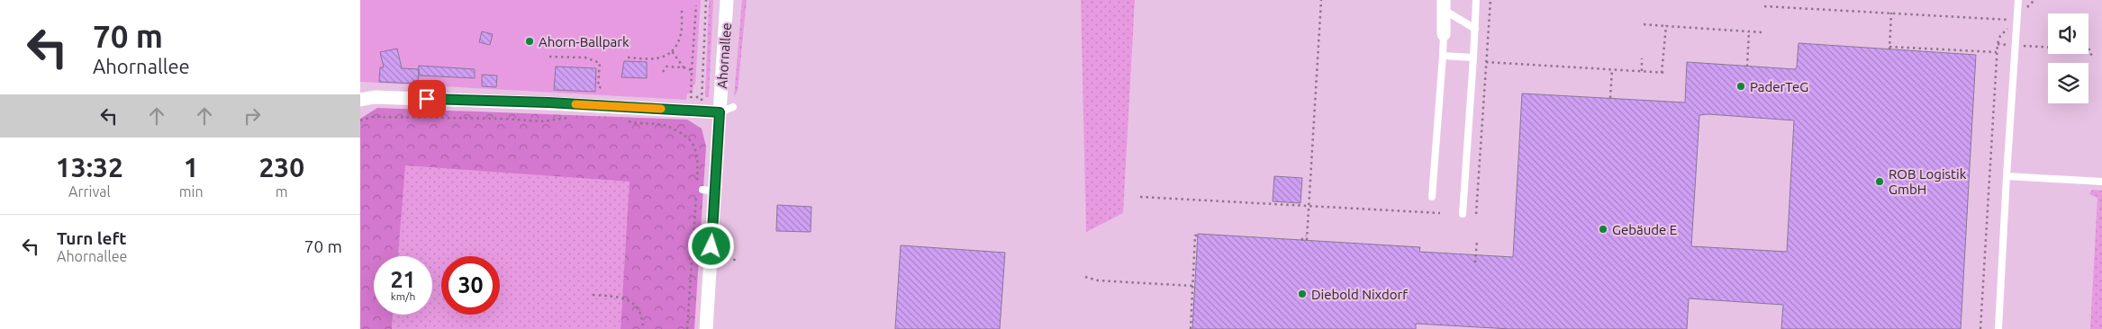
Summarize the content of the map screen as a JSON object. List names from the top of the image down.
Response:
{
  "streets": {
    "street": ["Ahornallee"]
  },
  "places": [
    "Ahorn-Ballpark",
    "PaderTeG",
    "ROB Logistik GmbH",
    "Gebäude E",
    "Diebold Nixdorf"
  ],
  "page": {
    "turn": ["70 m", "Ahornallee"],
    "eta": [
      "13:32",
      "Arrival",
      "1",
      "min",
      "230",
      "m"
    ],
    "list": [
      {
        "name": "Turn left",
        "note": "Ahornallee",
        "value": "70 m"
      }
    ],
    "speed": "21 km/h",
    "limit": "30"
  }
}
